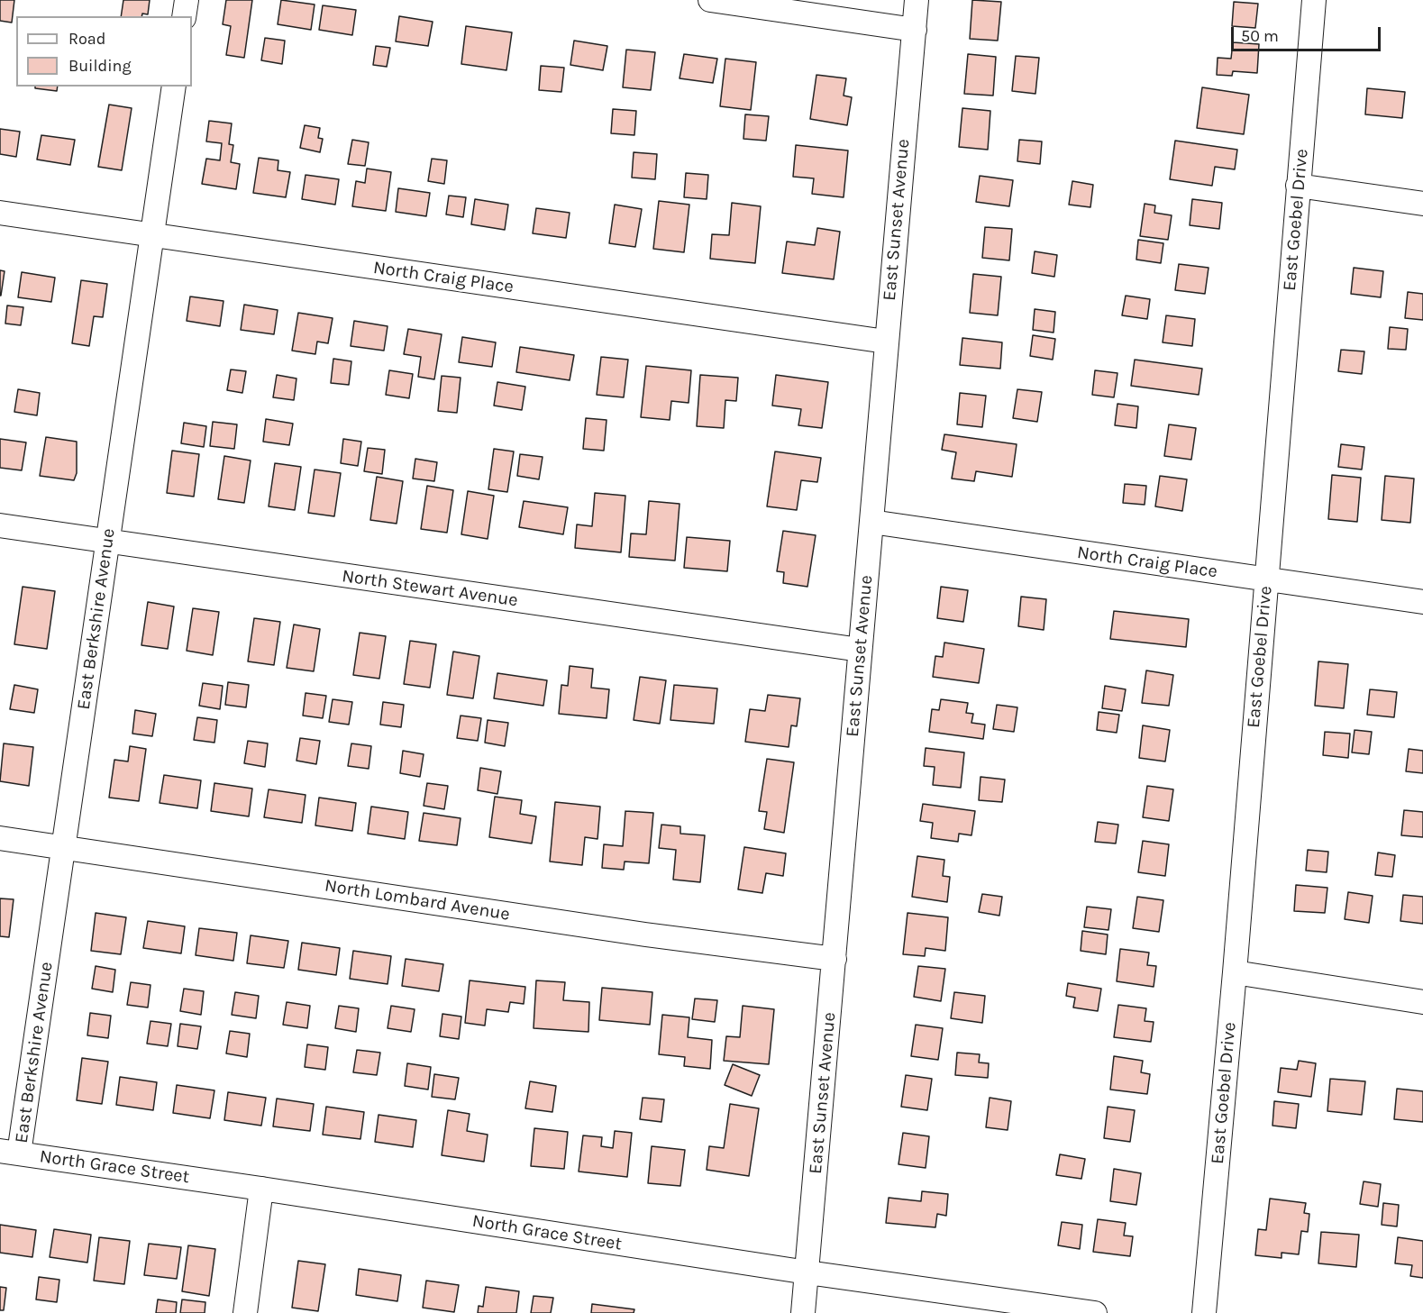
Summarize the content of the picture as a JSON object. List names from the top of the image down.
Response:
{
  "streets": {
    "street": [
      "East Sunset Avenue",
      "East Goebel Drive",
      "North Craig Place",
      "North Stewart Avenue",
      "East Berkshire Avenue",
      "North Lombard Avenue",
      "North Grace Street"
    ]
  },
  "crossings": [
    ["East Sunset Avenue", "North Craig Place"],
    ["East Sunset Avenue", "North Stewart Avenue"],
    ["East Sunset Avenue", "North Lombard Avenue"],
    ["East Sunset Avenue", "North Grace Street"],
    ["East Goebel Drive", "North Craig Place"],
    ["North Craig Place", "East Berkshire Avenue"],
    ["North Stewart Avenue", "East Berkshire Avenue"],
    ["East Berkshire Avenue", "North Lombard Avenue"],
    ["East Berkshire Avenue", "North Grace Street"]
  ],
  "legend": ["Road", "Building"],
  "scale_bar": "50 m"
}
